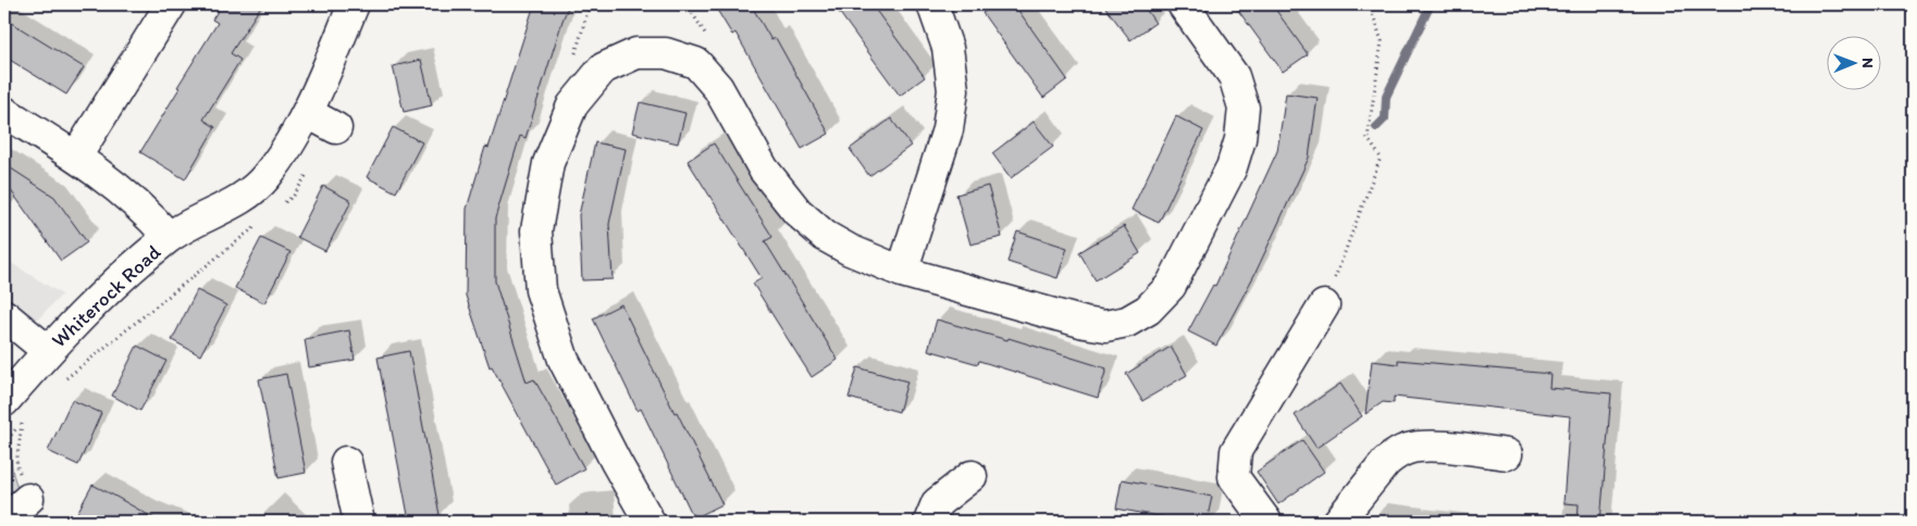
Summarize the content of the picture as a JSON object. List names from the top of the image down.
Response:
{
  "streets": {
    "street": ["Whiterock Road"]
  },
  "north": "right"
}
